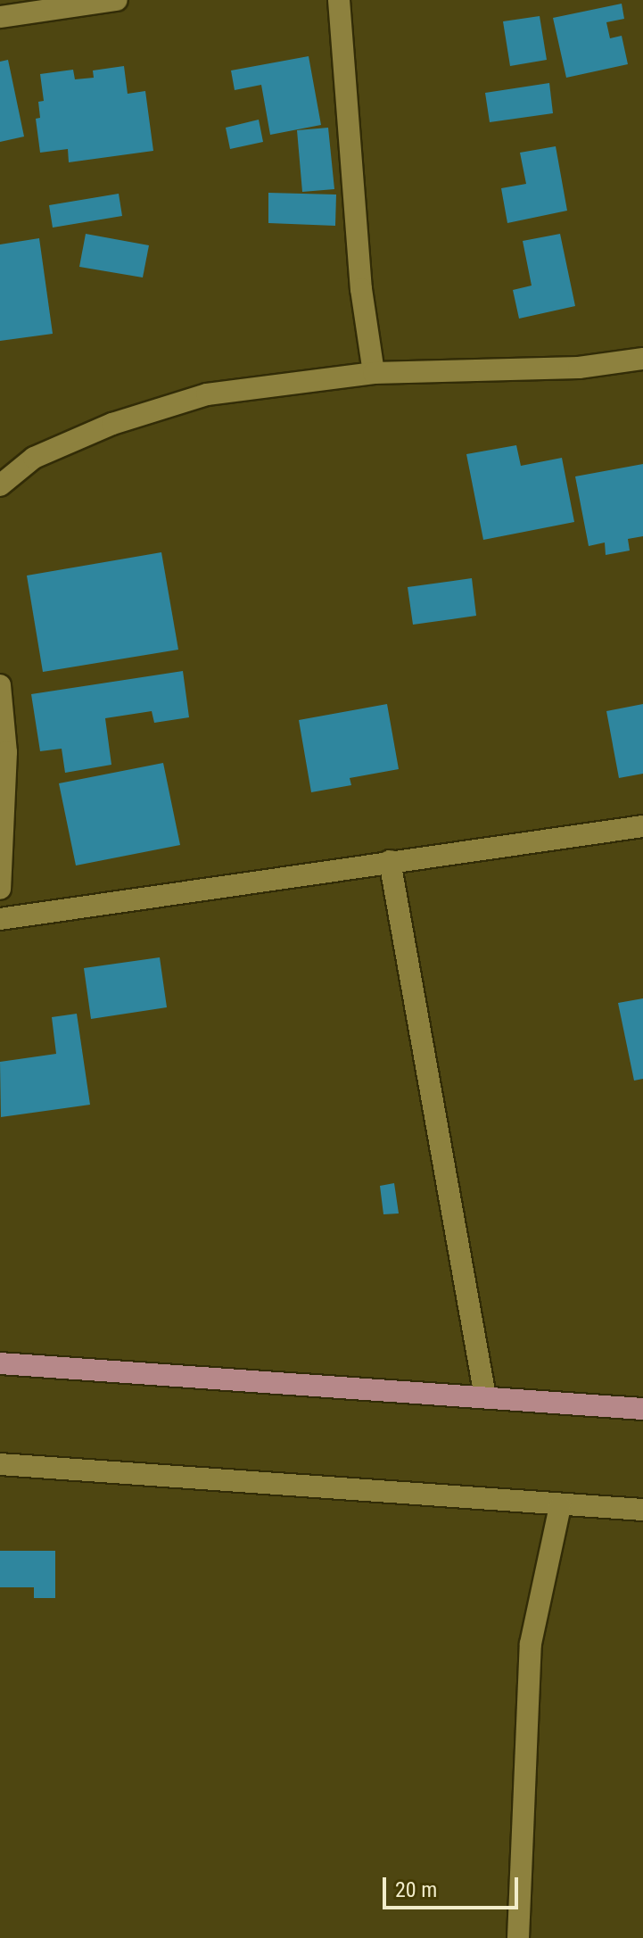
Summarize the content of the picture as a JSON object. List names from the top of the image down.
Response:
{
  "scale_bar": "20 m"
}
